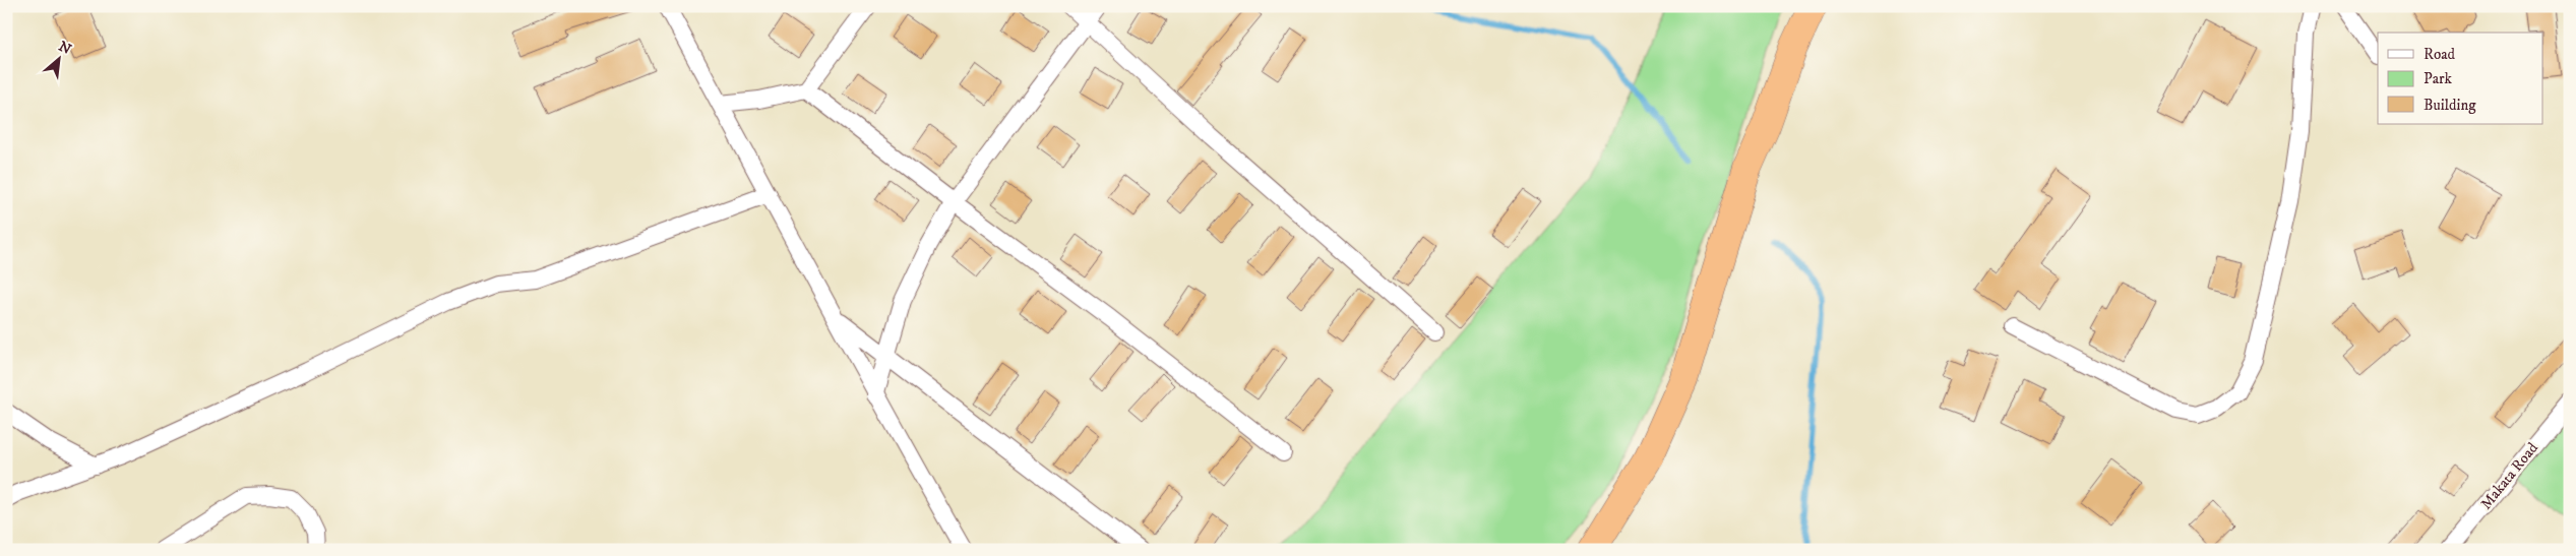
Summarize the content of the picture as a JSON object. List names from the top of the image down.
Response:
{
  "streets": {
    "street": ["Makata Road"]
  },
  "legend": ["Road", "Park", "Building"],
  "north": "top right"
}
